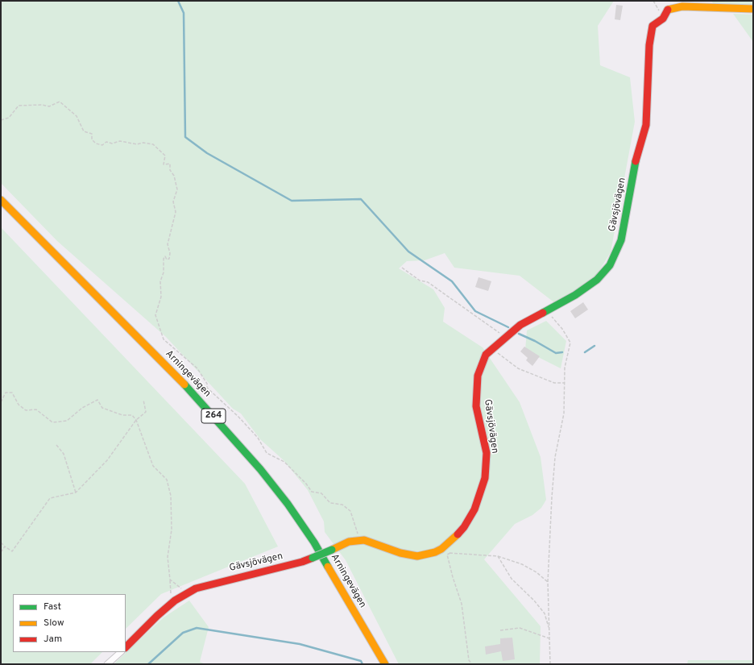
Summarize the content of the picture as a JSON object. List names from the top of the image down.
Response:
{
  "streets": {
    "street": ["Gävsjövägen", "Arningevägen", "264"]
  },
  "legend": ["Fast", "Slow", "Jam"]
}
